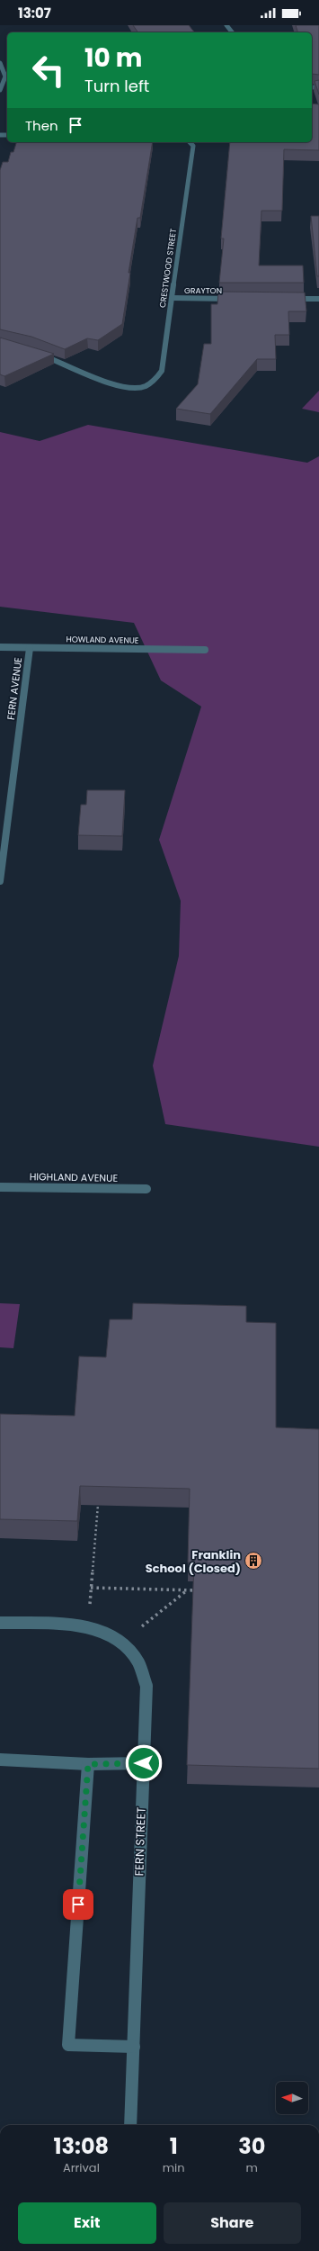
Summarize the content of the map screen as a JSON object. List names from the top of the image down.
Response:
{
  "streets": {
    "street": [
      "CRESTWOOD STREET",
      "GRAYTON",
      "HOWLAND AVENUE",
      "FERN AVENUE",
      "HIGHLAND AVENUE",
      "FERN STREET"
    ]
  },
  "crossings": [
    ["CRESTWOOD STREET", "GRAYTON"],
    ["HOWLAND AVENUE", "FERN AVENUE"]
  ],
  "places": {
    "building": ["Franklin School (Closed)"]
  },
  "north": "left",
  "page": {
    "status": "13:07",
    "turn": ["10 m", "Turn left"],
    "then": "Then",
    "eta": [
      "13:08",
      "Arrival",
      "1",
      "min",
      "30",
      "m"
    ],
    "buttons": ["Exit", "Share"]
  }
}
